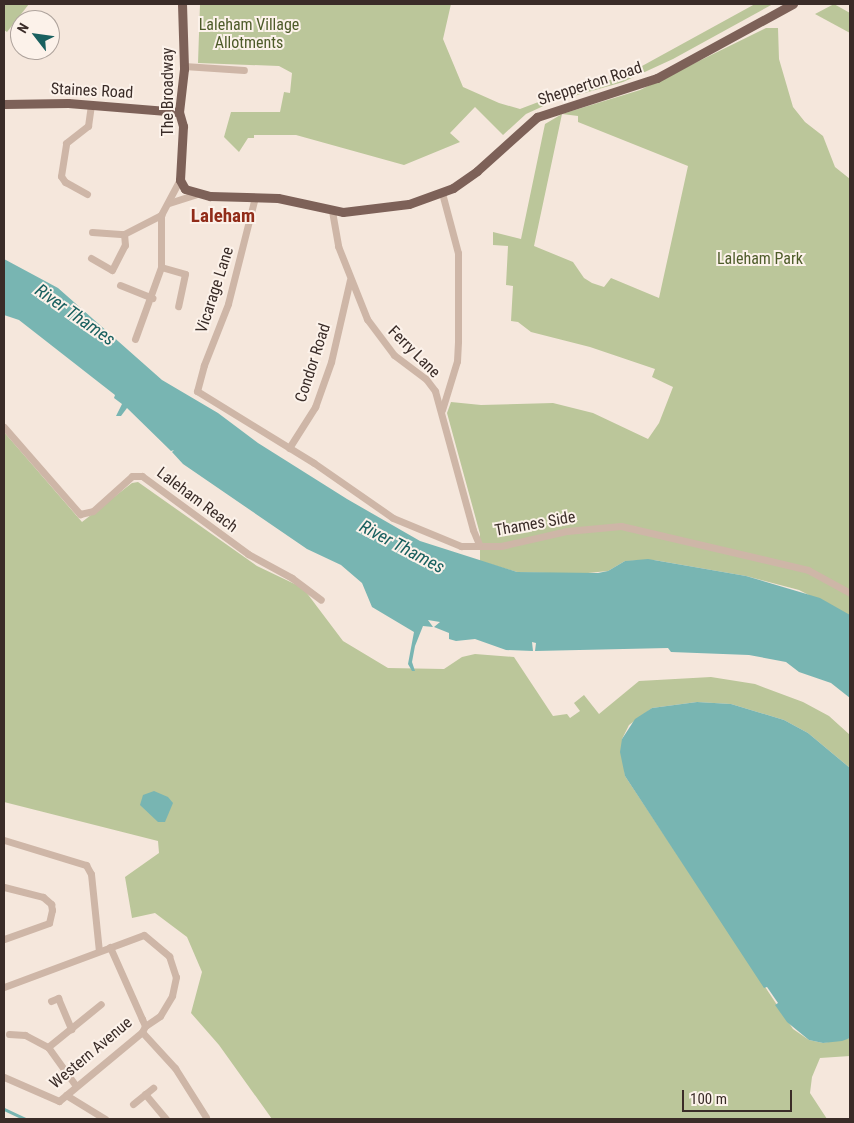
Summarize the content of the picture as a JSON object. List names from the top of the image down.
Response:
{
  "streets": {
    "main road": ["Shepperton Road", "Staines Road", "The Broadway"],
    "street": [
      "Vicarage Lane",
      "Ferry Lane",
      "Condor Road",
      "Laleham Reach",
      "Thames Side",
      "Western Avenue"
    ]
  },
  "crossings": [
    ["Shepperton Road", "The Broadway"],
    ["Shepperton Road", "Vicarage Lane"],
    ["Shepperton Road", "Ferry Lane"],
    ["Staines Road", "The Broadway"],
    ["Vicarage Lane", "Thames Side"],
    ["Ferry Lane", "Condor Road"],
    ["Ferry Lane", "Thames Side"],
    ["Condor Road", "Thames Side"]
  ],
  "districts": ["Laleham"],
  "water": ["River Thames"],
  "parks": ["Laleham Village Allotments", "Laleham Park"],
  "scale_bar": "100 m",
  "north": "top left"
}
